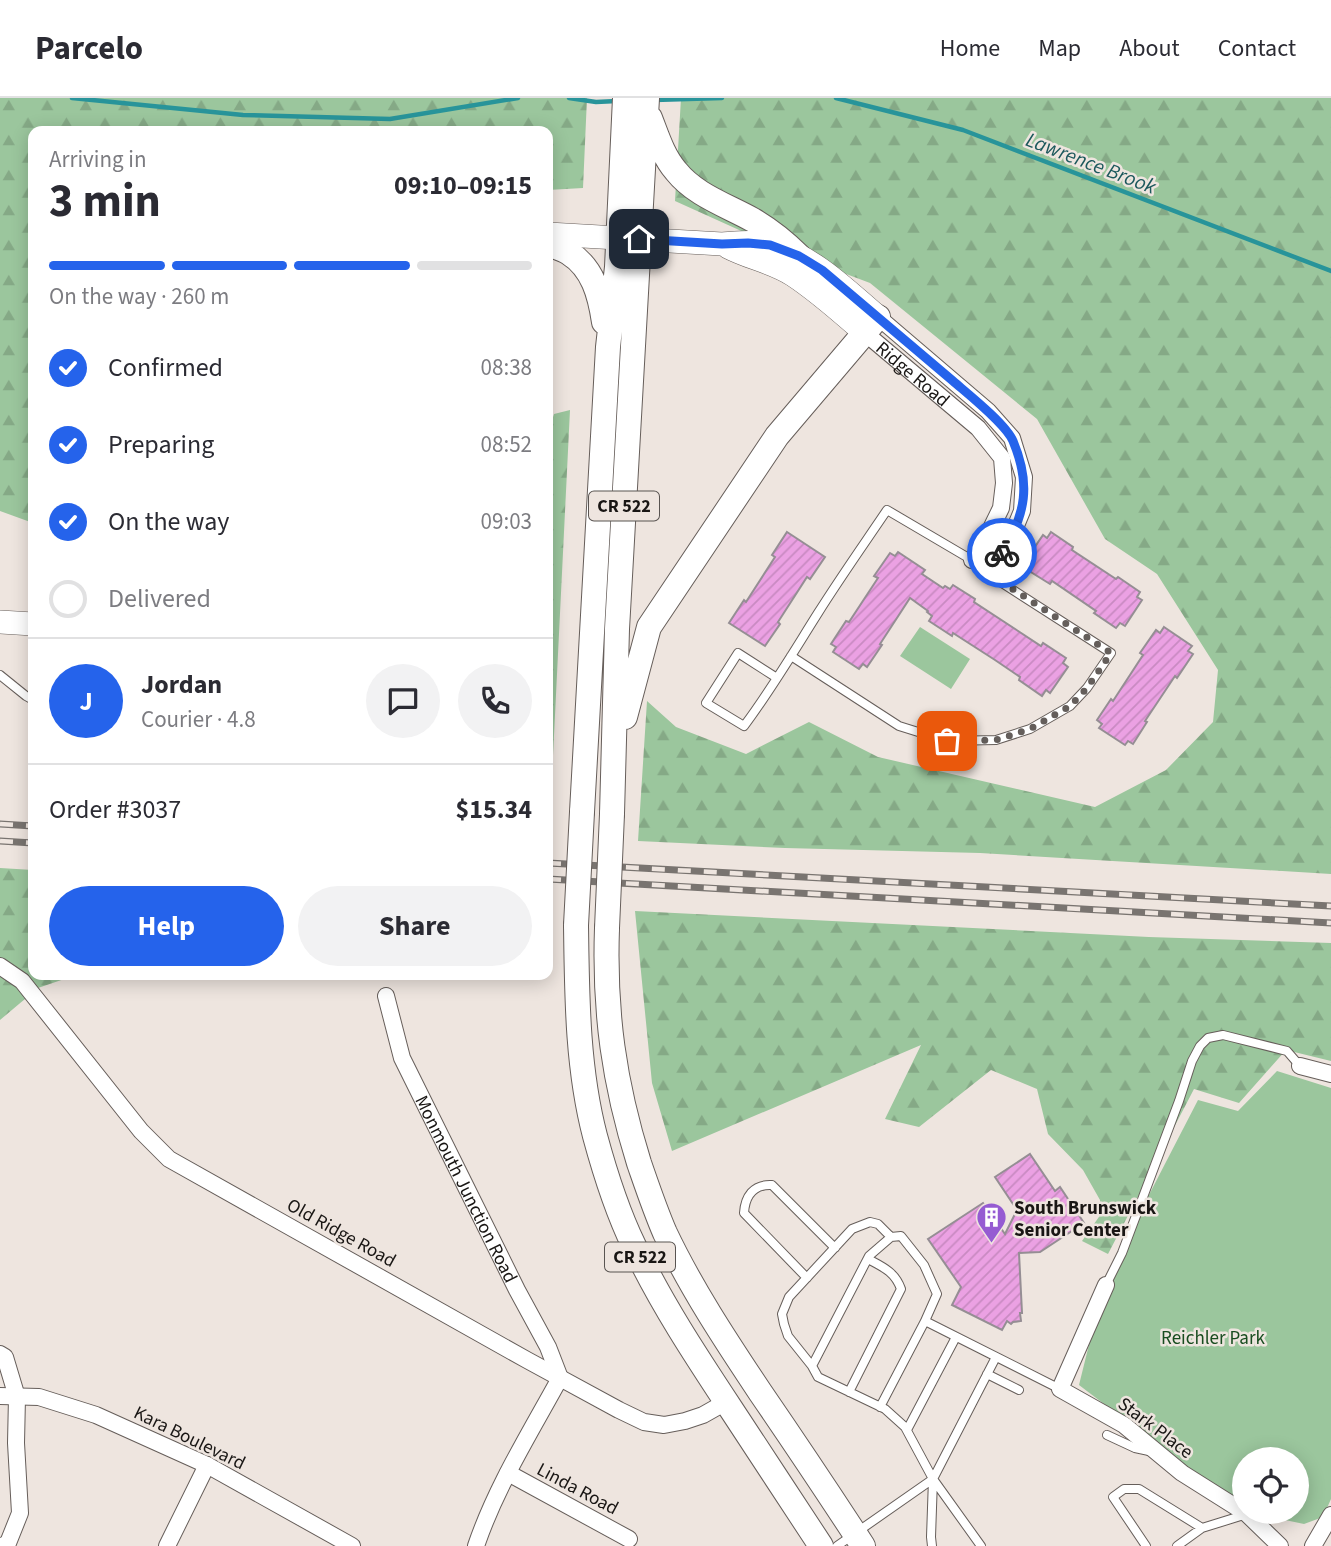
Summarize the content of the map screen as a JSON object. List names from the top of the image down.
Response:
{
  "streets": {
    "main road": ["CR 522"],
    "street": [
      "Ridge Road",
      "Monmouth Junction Road",
      "Old Ridge Road",
      "Stark Place",
      "Kara Boulevard",
      "Linda Road"
    ]
  },
  "crossings": [
    ["Ridge Road", "CR 522"],
    ["CR 522", "Old Ridge Road"],
    ["Monmouth Junction Road", "Old Ridge Road"]
  ],
  "water": ["Lawrence Brook"],
  "parks": ["Reichler Park"],
  "places": {
    "building": ["South Brunswick Senior Center"]
  },
  "page": {
    "header": "Parcelo",
    "nav": [
      "Home",
      "Map",
      "About",
      "Contact"
    ],
    "heading": ["3 min", "Arriving in", "09:10–09:15"],
    "panel": [
      "Jordan",
      "Courier · 4.8",
      "Order #3037",
      "$15.34"
    ],
    "bar": "On the way · 260 m",
    "list": [
      ["Confirmed", "08:38"],
      ["Preparing", "08:52"],
      ["On the way", "09:03"],
      "Delivered"
    ],
    "round": "J",
    "buttons": ["Help", "Share"]
  }
}
